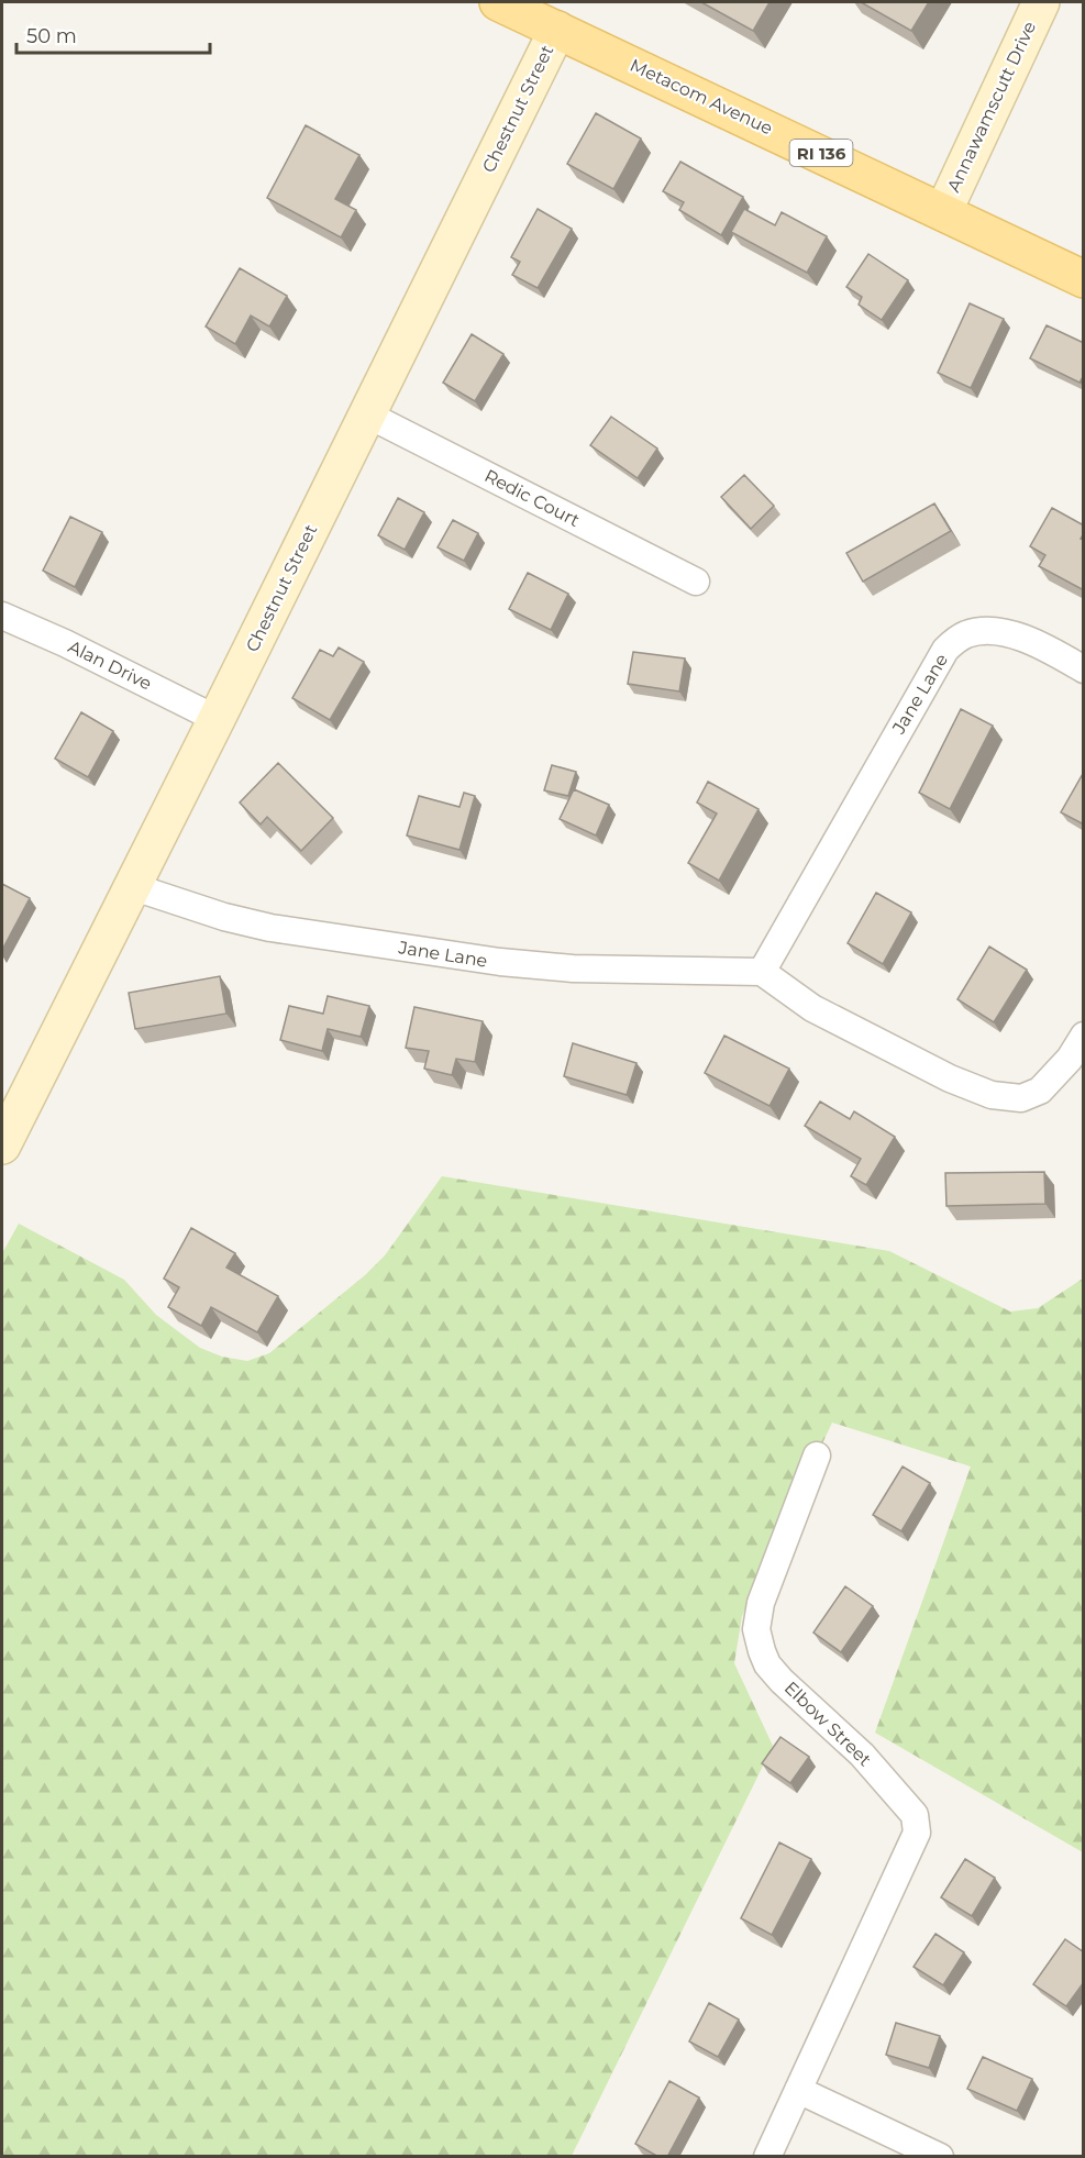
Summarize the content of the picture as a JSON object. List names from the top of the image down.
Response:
{
  "streets": {
    "main road": ["Metacom Avenue", "RI 136"],
    "street": [
      "Annawamscutt Drive",
      "Chestnut Street",
      "Redic Court",
      "Alan Drive",
      "Jane Lane",
      "Elbow Street"
    ]
  },
  "crossings": [
    ["Metacom Avenue", "Annawamscutt Drive"],
    ["Metacom Avenue", "Chestnut Street"],
    ["Chestnut Street", "Redic Court"],
    ["Chestnut Street", "Alan Drive"],
    ["Chestnut Street", "Jane Lane"]
  ],
  "scale_bar": "50 m"
}
